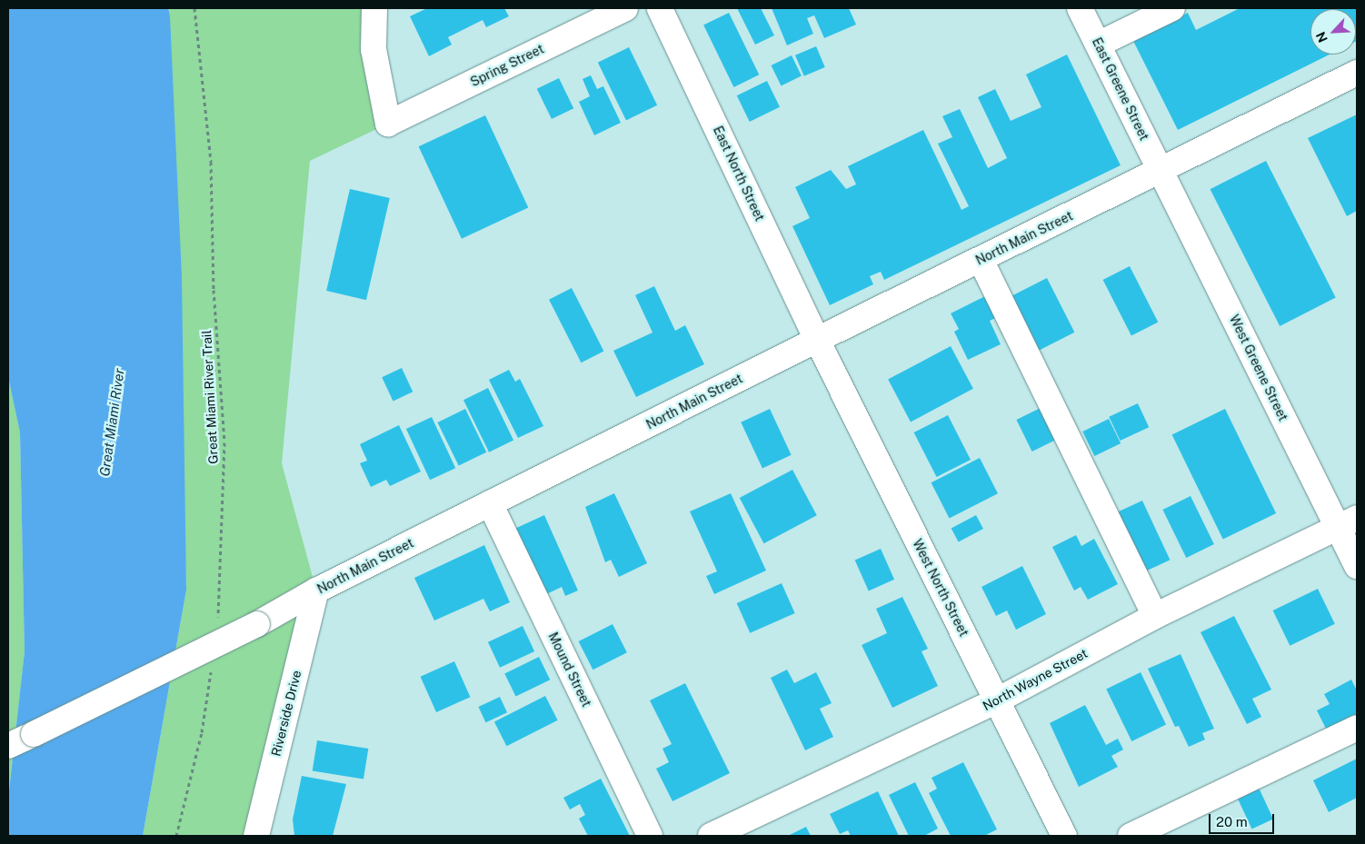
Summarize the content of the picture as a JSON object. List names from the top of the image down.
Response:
{
  "streets": {
    "street": [
      "Spring Street",
      "East Greene Street",
      "East North Street",
      "North Main Street",
      "West Greene Street",
      "West North Street",
      "Mound Street",
      "North Wayne Street",
      "Riverside Drive"
    ],
    "path": ["Great Miami River Trail"]
  },
  "crossings": [
    ["East Greene Street", "North Main Street"],
    ["East Greene Street", "West Greene Street"],
    ["East North Street", "North Main Street"],
    ["East North Street", "West North Street"],
    ["North Main Street", "West Greene Street"],
    ["North Main Street", "West North Street"],
    ["North Main Street", "Mound Street"],
    ["North Main Street", "Riverside Drive"],
    ["West Greene Street", "North Wayne Street"],
    ["West North Street", "North Wayne Street"]
  ],
  "water": ["Great Miami River"],
  "scale_bar": "20 m",
  "north": "bottom left"
}
